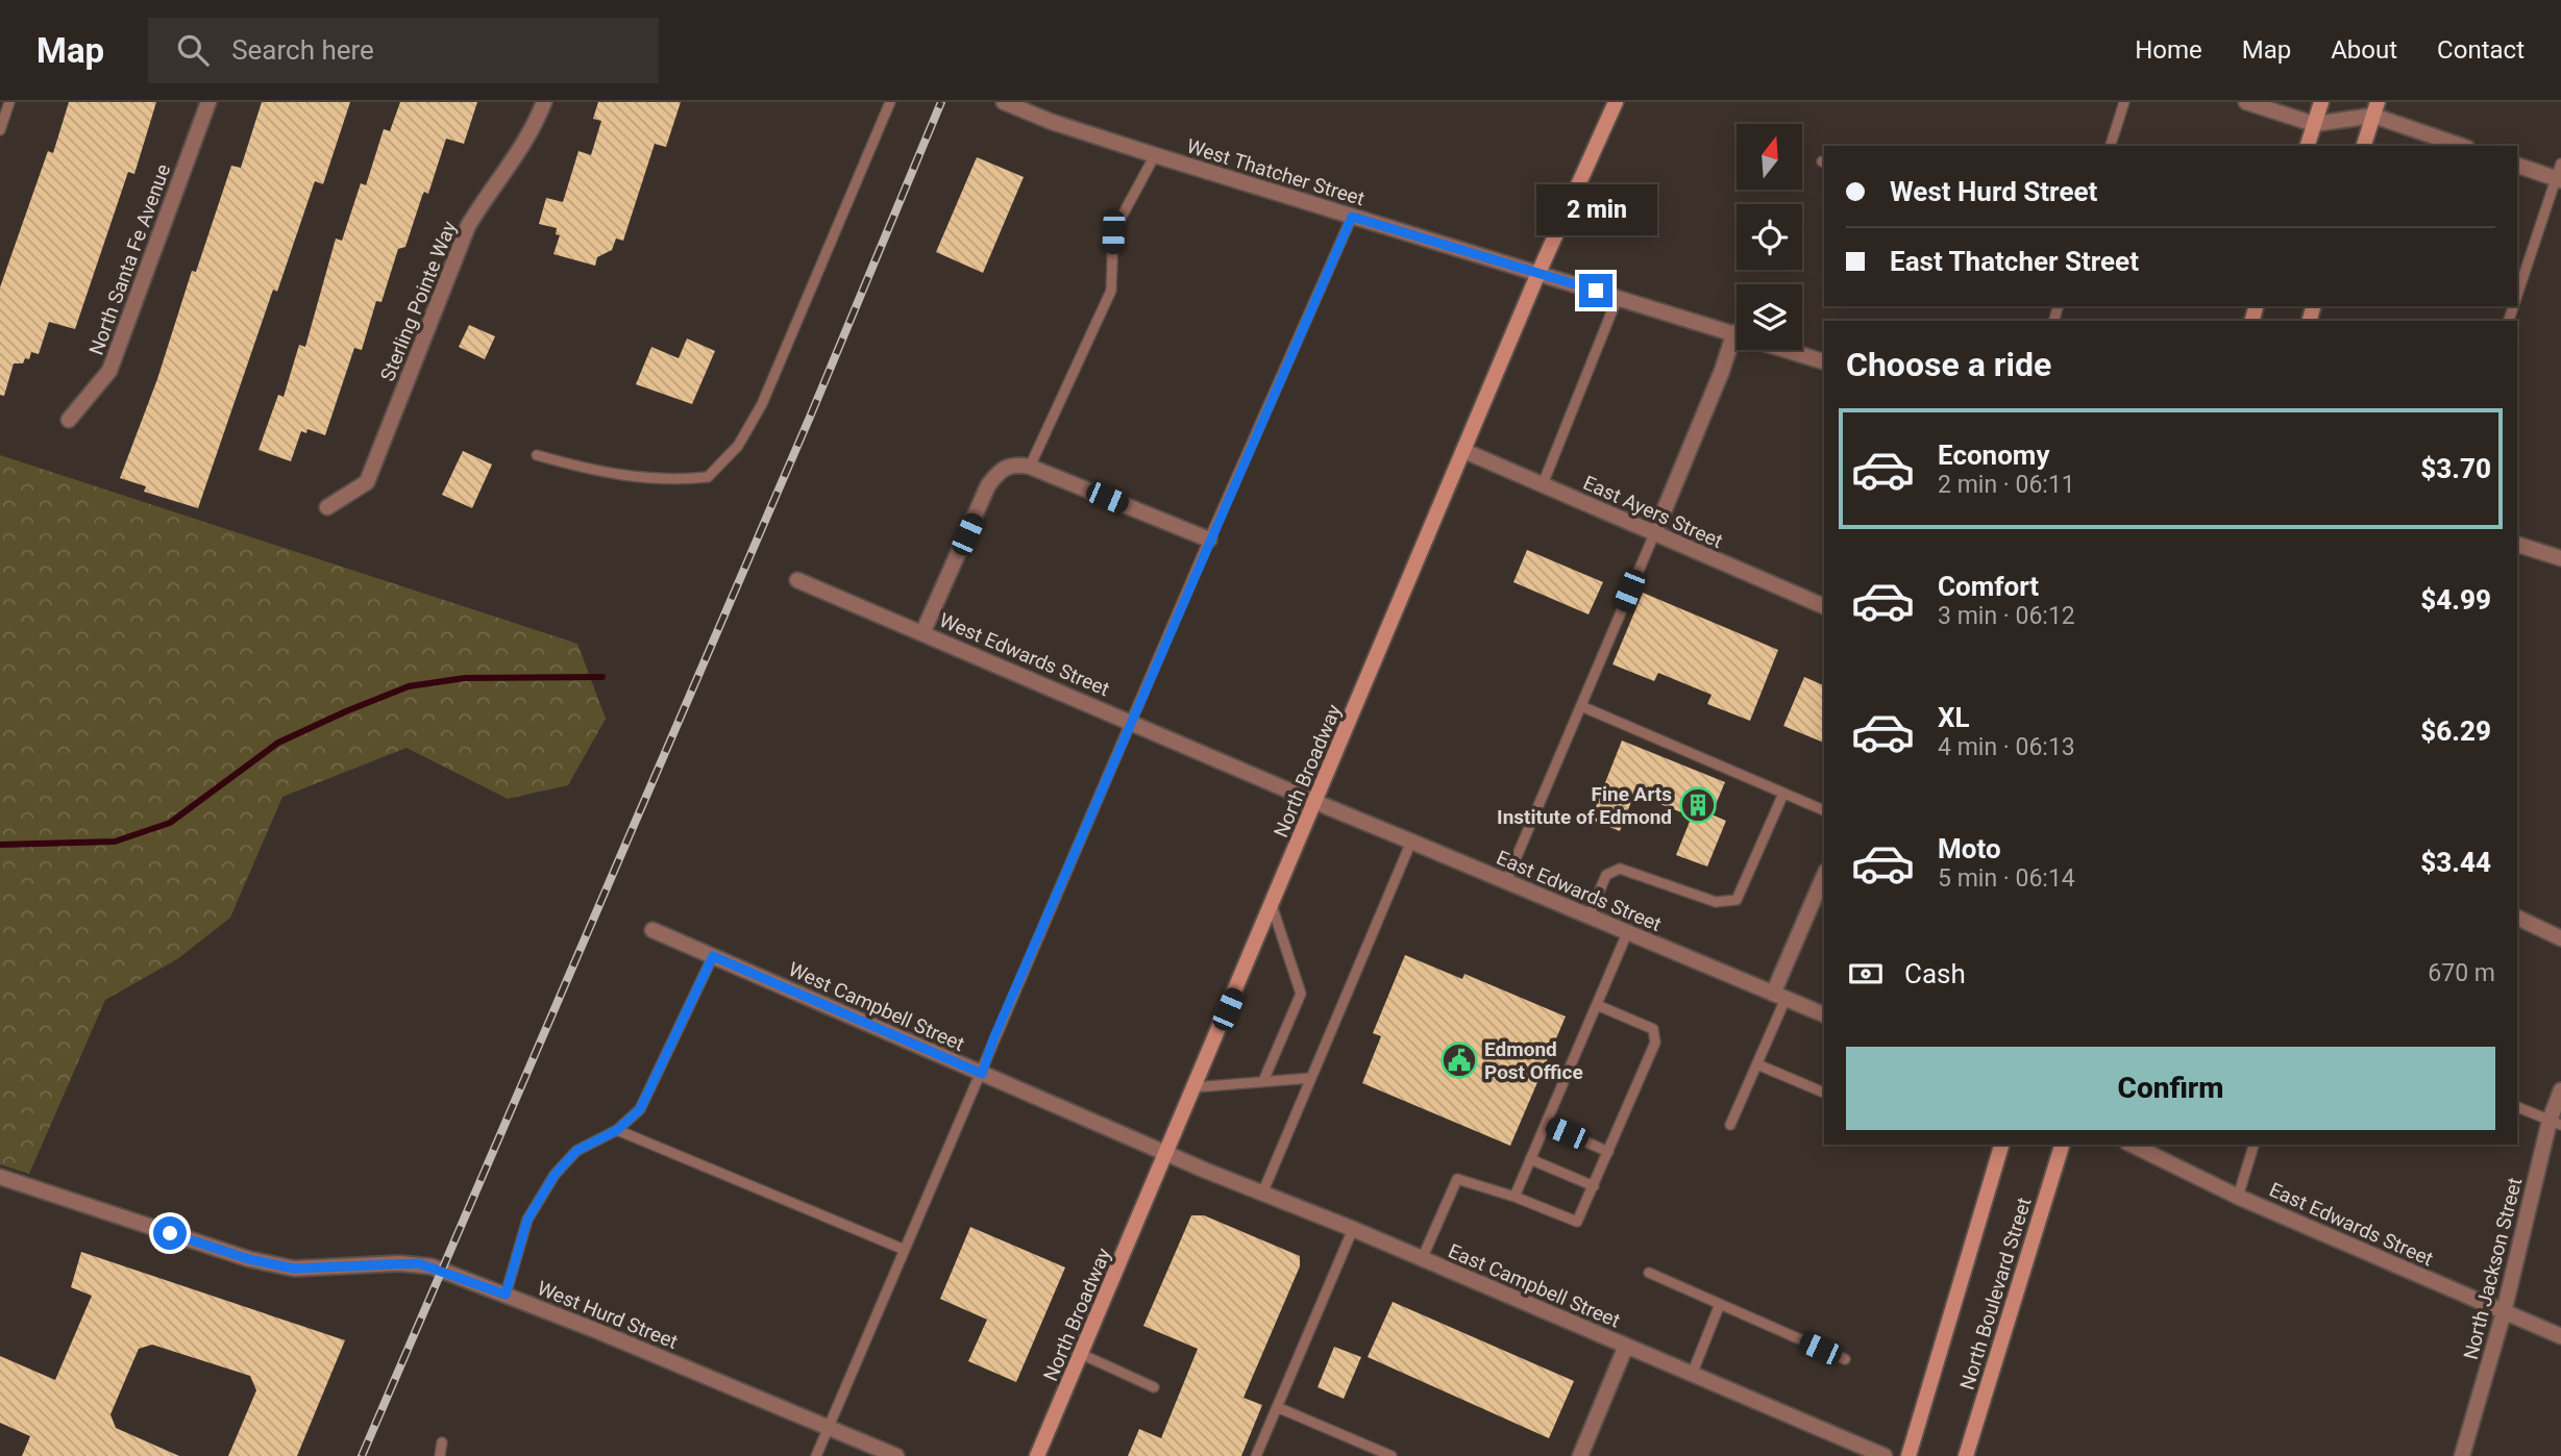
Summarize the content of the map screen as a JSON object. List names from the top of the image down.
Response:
{
  "streets": {
    "main road": ["North Broadway", "North Boulevard Street"],
    "street": [
      "West Thatcher Street",
      "North Santa Fe Avenue",
      "Sterling Pointe Way",
      "East Ayers Street",
      "West Edwards Street",
      "East Edwards Street",
      "West Campbell Street",
      "North Jackson Street",
      "East Campbell Street",
      "West Hurd Street"
    ]
  },
  "crossings": [
    ["West Thatcher Street", "North Broadway"],
    ["East Ayers Street", "North Broadway"],
    ["West Edwards Street", "North Broadway"],
    ["West Edwards Street", "East Edwards Street"],
    ["North Broadway", "East Edwards Street"],
    ["North Broadway", "West Campbell Street"],
    ["North Broadway", "East Campbell Street"],
    ["East Edwards Street", "North Jackson Street"],
    ["West Campbell Street", "East Campbell Street"]
  ],
  "places": {
    "building": ["Fine Arts Institute of Edmond"],
    "public building": ["Edmond Post Office"]
  },
  "north": "top",
  "page": {
    "header": "Map",
    "search": "Search here",
    "nav": [
      "Home",
      "Map",
      "About",
      "Contact"
    ],
    "banner": ["West Hurd Street", "East Thatcher Street"],
    "bubble": "2 min",
    "heading": "Choose a ride",
    "list": [
      {
        "name": "Economy",
        "note": "2 min · 06:11",
        "value": "$3.70"
      },
      {
        "name": "Comfort",
        "note": "3 min · 06:12",
        "value": "$4.99"
      },
      {
        "name": "XL",
        "note": "4 min · 06:13",
        "value": "$6.29"
      },
      {
        "name": "Moto",
        "note": "5 min · 06:14",
        "value": "$3.44"
      }
    ],
    "pay": ["Cash", "670 m"],
    "buttons": "Confirm"
  }
}
